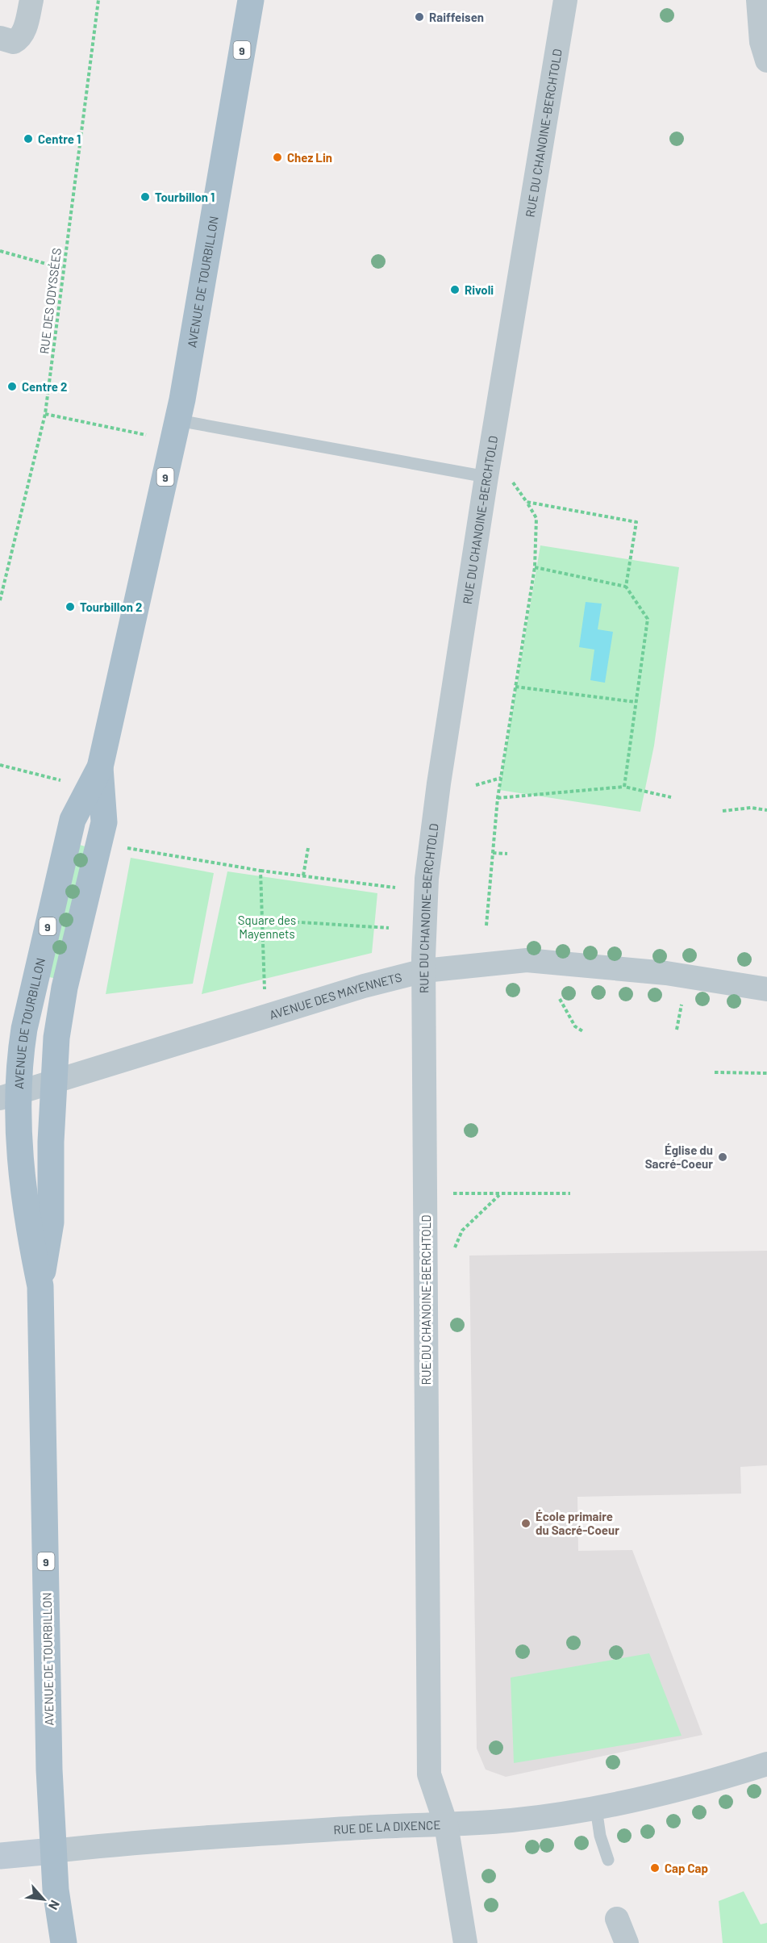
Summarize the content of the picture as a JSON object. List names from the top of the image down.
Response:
{
  "streets": {
    "main road": ["9", "AVENUE DE TOURBILLON", "RUE DE LA DIXENCE"],
    "street": ["RUE DU CHANOINE-BERCHTOLD", "AVENUE DES MAYENNETS"],
    "path": ["RUE DES ODYSSÉES"]
  },
  "crossings": [
    ["RUE DU CHANOINE-BERCHTOLD", "AVENUE DES MAYENNETS"],
    ["RUE DU CHANOINE-BERCHTOLD", "RUE DE LA DIXENCE"],
    ["AVENUE DE TOURBILLON", "AVENUE DES MAYENNETS"],
    ["AVENUE DE TOURBILLON", "RUE DE LA DIXENCE"]
  ],
  "parks": ["Square des Mayennets"],
  "places": [
    "Raiffeisen",
    "Centre 1",
    "Chez Lin",
    "Tourbillon 1",
    "Rivoli",
    "Centre 2",
    "Tourbillon 2",
    "Église du Sacré-Coeur",
    "École primaire du Sacré-Coeur",
    "Cap Cap"
  ],
  "north": "bottom right"
}
